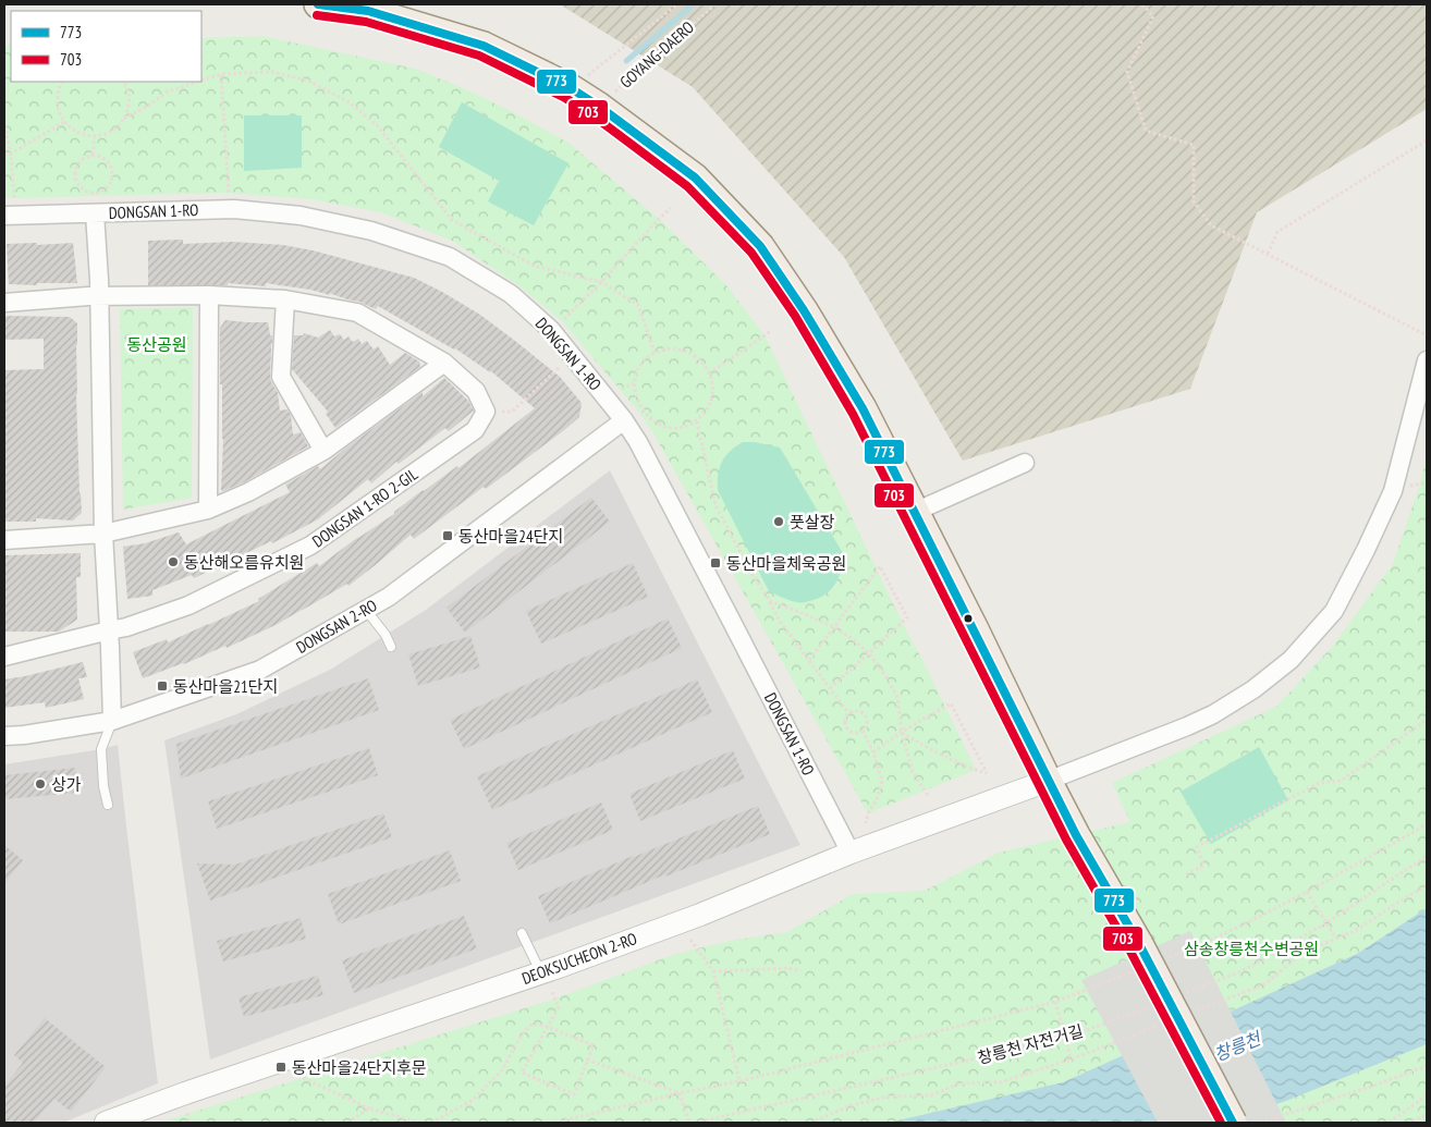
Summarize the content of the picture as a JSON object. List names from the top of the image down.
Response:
{
  "streets": {
    "street": [
      "DONGSAN 1-RO",
      "DONGSAN 1-RO 2-GIL",
      "DONGSAN 2-RO",
      "DEOKSUCHEON 2-RO"
    ],
    "path": ["GOYANG-DAERO", "창릉천 자전거길"]
  },
  "crossings": [
    ["DONGSAN 1-RO", "DONGSAN 2-RO"],
    ["DONGSAN 1-RO", "DEOKSUCHEON 2-RO"]
  ],
  "water": ["창릉천"],
  "parks": ["동산공원", "삼송창릉천수변공원"],
  "places": {
    "other": ["풋살장", "동산해오름유치원", "상가"],
    "transit": [
      "동산마을24단지",
      "동산마을체욱공원",
      "동산마을21단지",
      "동산마을24단지후문"
    ]
  },
  "lines": ["transit line 773", "transit line 703"],
  "legend": ["773", "703"]
}
